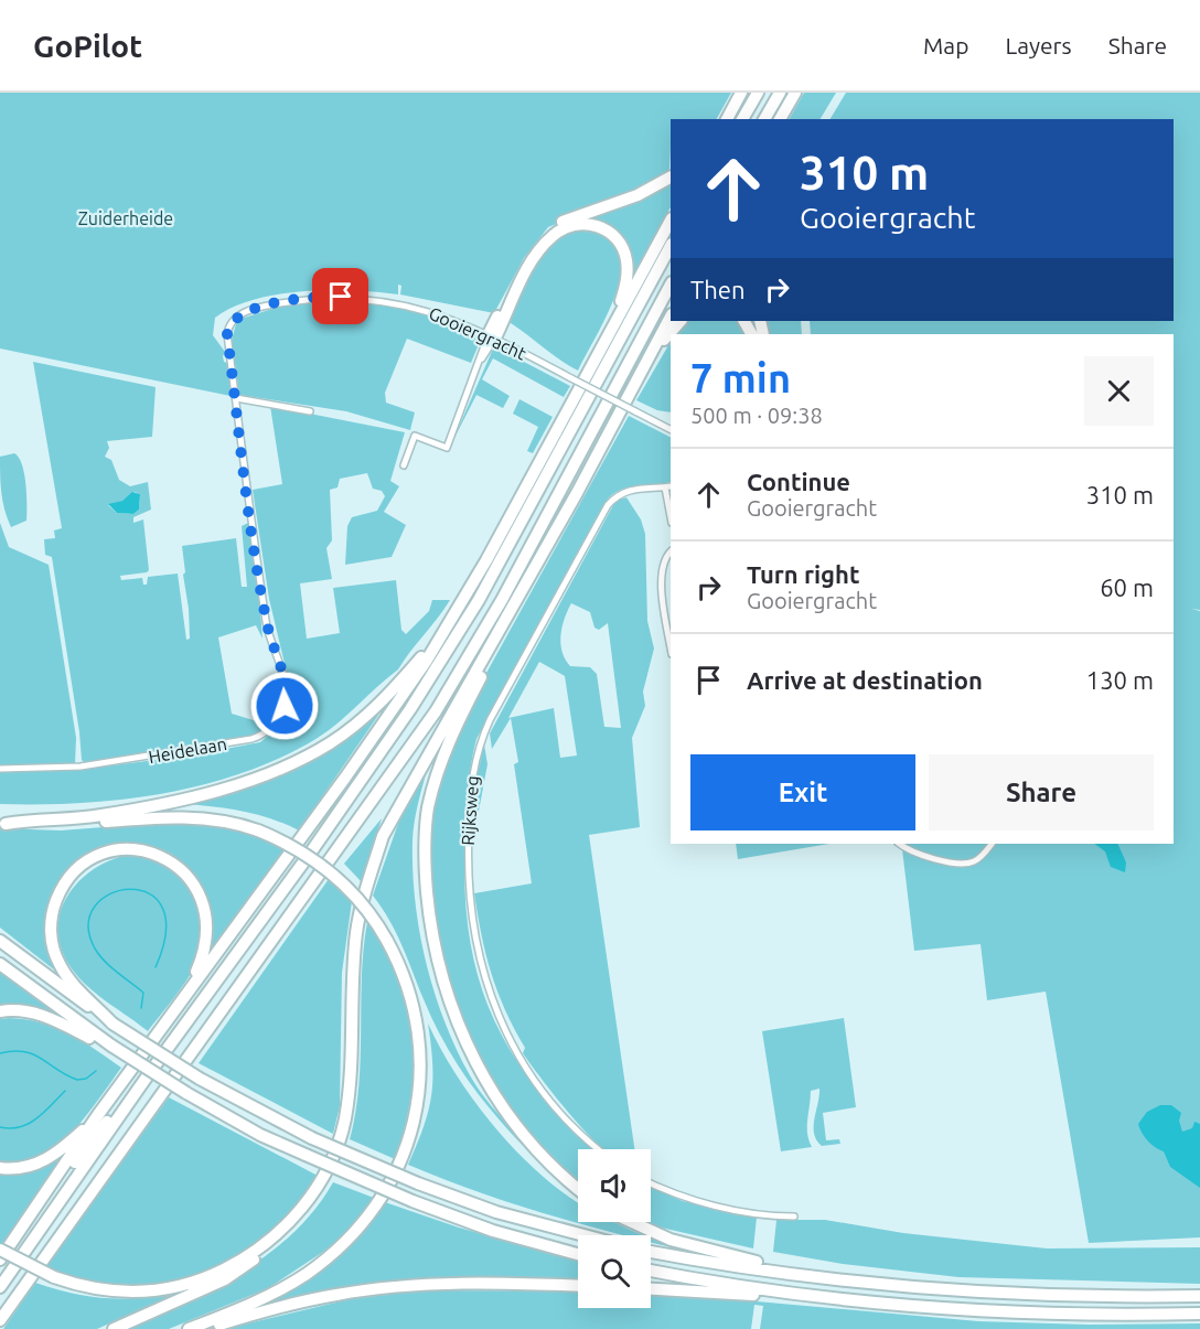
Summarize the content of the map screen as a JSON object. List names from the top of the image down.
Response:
{
  "streets": {
    "street": ["Gooiergracht", "Heidelaan", "Rijksweg"]
  },
  "crossings": [
    ["Gooiergracht", "Heidelaan"]
  ],
  "parks": ["Zuiderheide"],
  "page": {
    "header": "GoPilot",
    "nav": ["Map", "Layers", "Share"],
    "turn": ["310 m", "Gooiergracht"],
    "then": "Then",
    "heading": ["7 min", "500 m · 09:38"],
    "list": [
      {
        "name": "Continue",
        "note": "Gooiergracht",
        "value": "310 m"
      },
      {
        "name": "Turn right",
        "note": "Gooiergracht",
        "value": "60 m"
      },
      {
        "name": "Arrive at destination",
        "value": "130 m"
      }
    ],
    "buttons": ["Exit", "Share"]
  }
}
